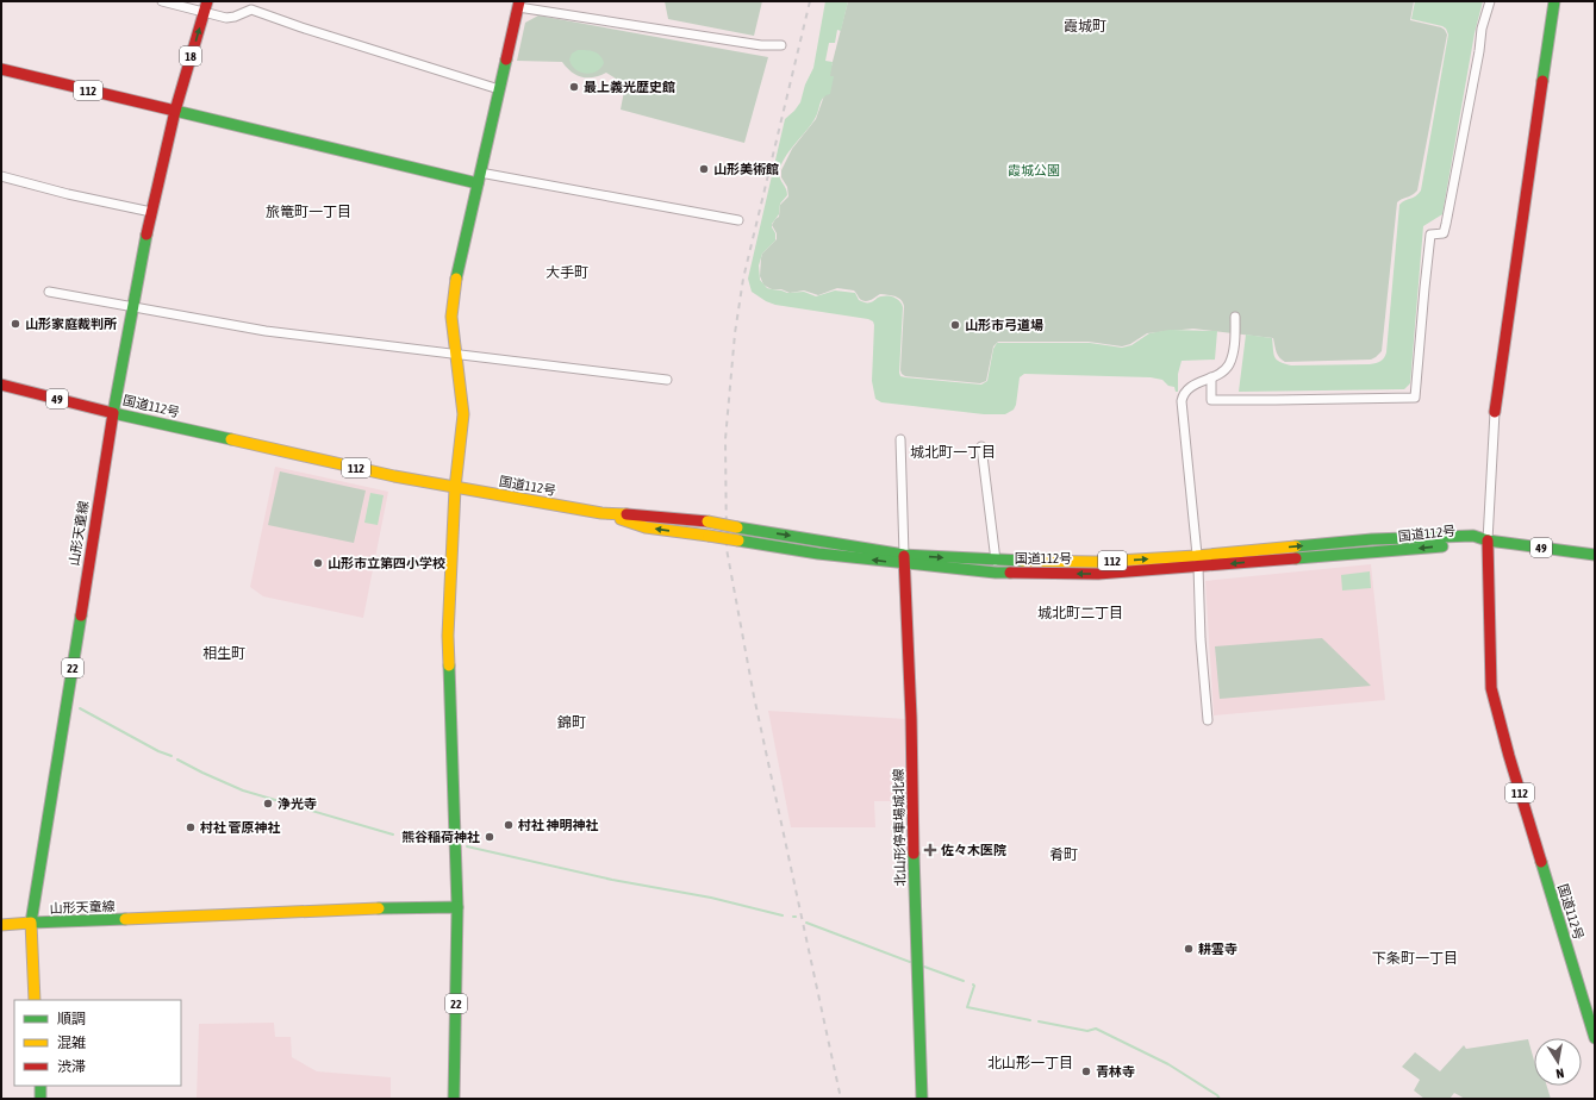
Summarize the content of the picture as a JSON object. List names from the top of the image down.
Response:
{
  "streets": {
    "main road": [
      "18",
      "112",
      "49",
      "国道112号",
      "山形天童線",
      "22",
      "北山形停車場城北線"
    ]
  },
  "crossings": [
    ["18", "112"],
    ["18", "国道112号"],
    ["112", "国道112号"],
    ["49", "国道112号"],
    ["49", "山形天童線"],
    ["国道112号", "山形天童線"],
    ["国道112号", "北山形停車場城北線"],
    ["山形天童線", "22"]
  ],
  "districts": [
    "霞城町",
    "旅篭町一丁目",
    "大手町",
    "城北町一丁目",
    "城北町二丁目",
    "相生町",
    "錦町",
    "肴町",
    "下条町一丁目",
    "北山形一丁目"
  ],
  "parks": ["霞城公園"],
  "places": {
    "other": [
      "最上義光歴史館",
      "山形美術館",
      "山形家庭裁判所",
      "山形市弓道場",
      "山形市立第四小学校",
      "浄光寺",
      "村社 神明神社",
      "村社 菅原神社",
      "熊谷稲荷神社",
      "耕雲寺",
      "青林寺"
    ],
    "health": ["佐々木医院"]
  },
  "legend": ["順調", "混雑", "渋滞"],
  "north": "bottom"
}
